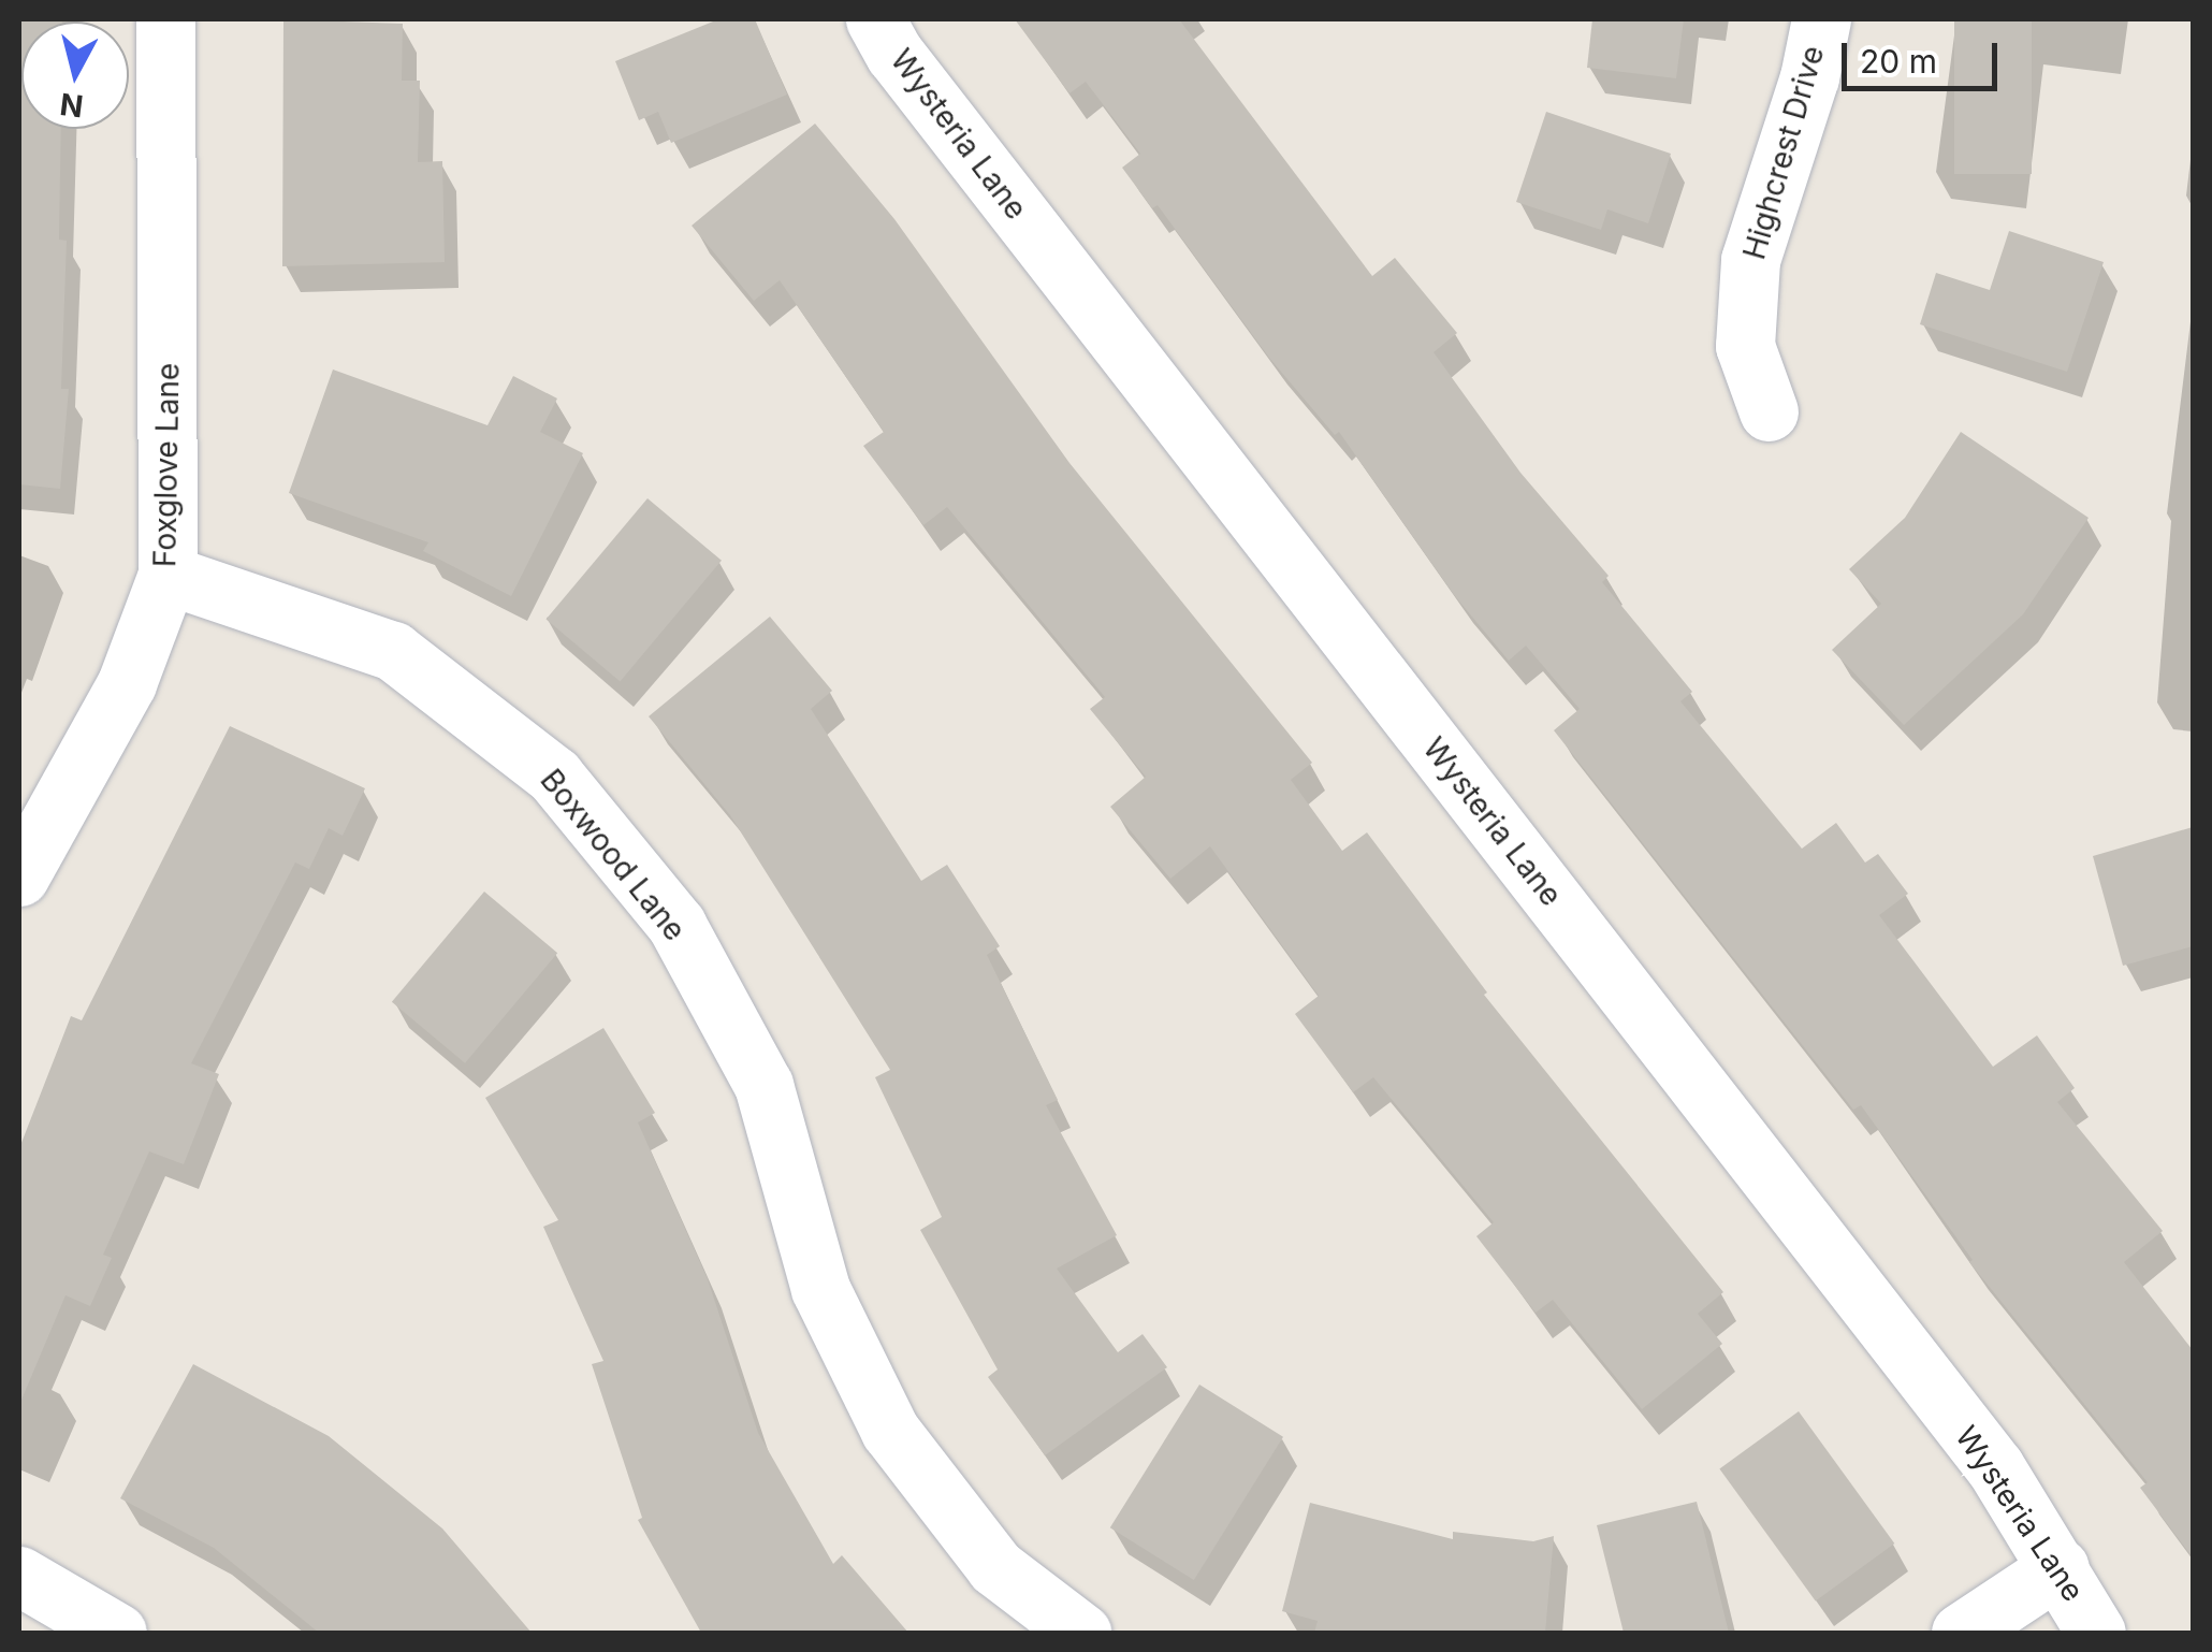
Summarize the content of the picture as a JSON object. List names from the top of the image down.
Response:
{
  "streets": {
    "street": [
      "Wysteria Lane",
      "Highcrest Drive",
      "Foxglove Lane",
      "Boxwood Lane"
    ]
  },
  "crossings": [
    ["Foxglove Lane", "Boxwood Lane"]
  ],
  "scale_bar": "20 m",
  "north": "bottom"
}
